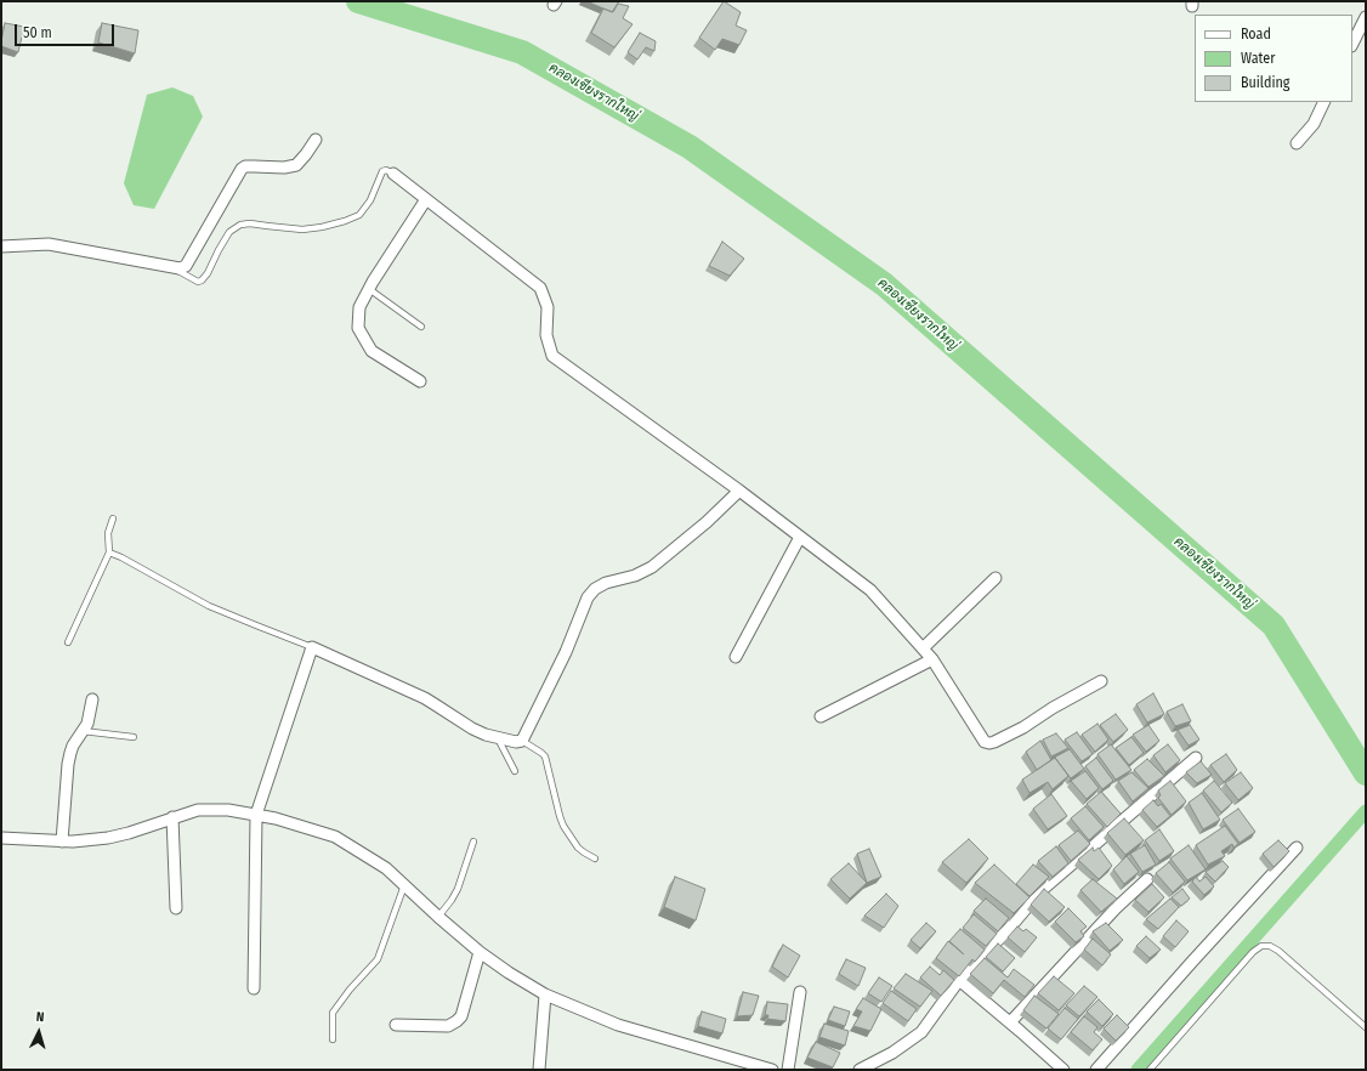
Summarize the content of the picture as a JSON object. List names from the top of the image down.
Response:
{
  "water": ["คลองเชียงรากใหญ่"],
  "legend": ["Road", "Water", "Building"],
  "scale_bar": "50 m",
  "north": "top"
}
